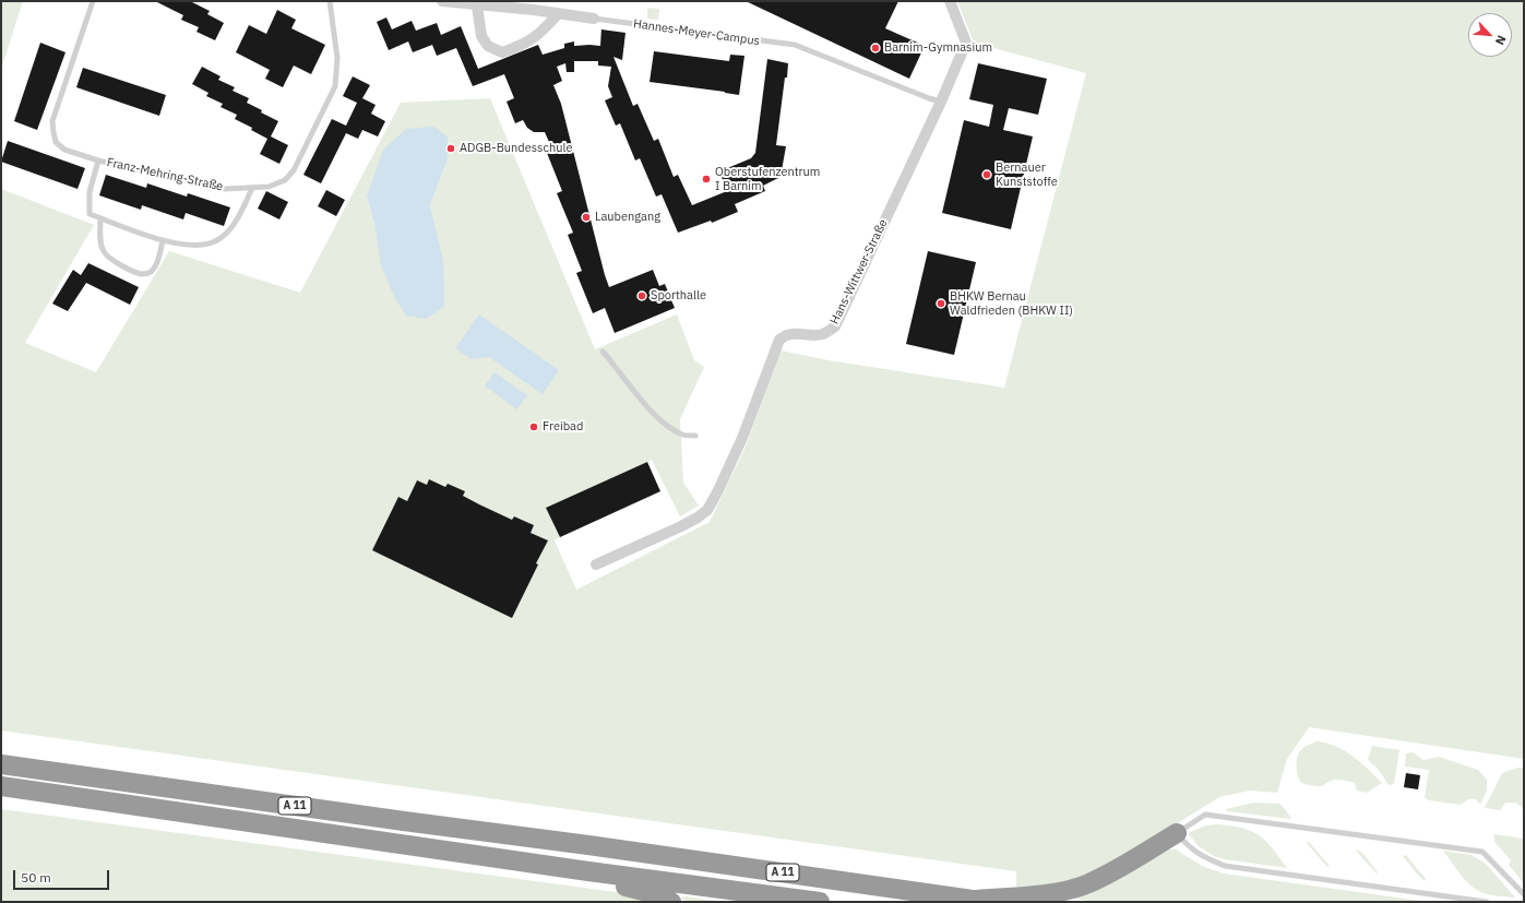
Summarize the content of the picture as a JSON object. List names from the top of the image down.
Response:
{
  "streets": {
    "highway": ["A 11"],
    "street": ["Hannes-Meyer-Campus", "Hans-Wittwer-Straße"],
    "lane": ["Franz-Mehring-Straße"]
  },
  "crossings": [
    ["Hannes-Meyer-Campus", "Hans-Wittwer-Straße"]
  ],
  "places": [
    "Barnim-Gymnasium",
    "ADGB-Bundesschule",
    "Bernauer Kunststoffe",
    "Oberstufenzentrum I Barnim",
    "Laubengang",
    "Sporthalle",
    "BHKW Bernau Waldfrieden (BHKW II)",
    "Freibad"
  ],
  "scale_bar": "50 m",
  "north": "bottom right"
}
